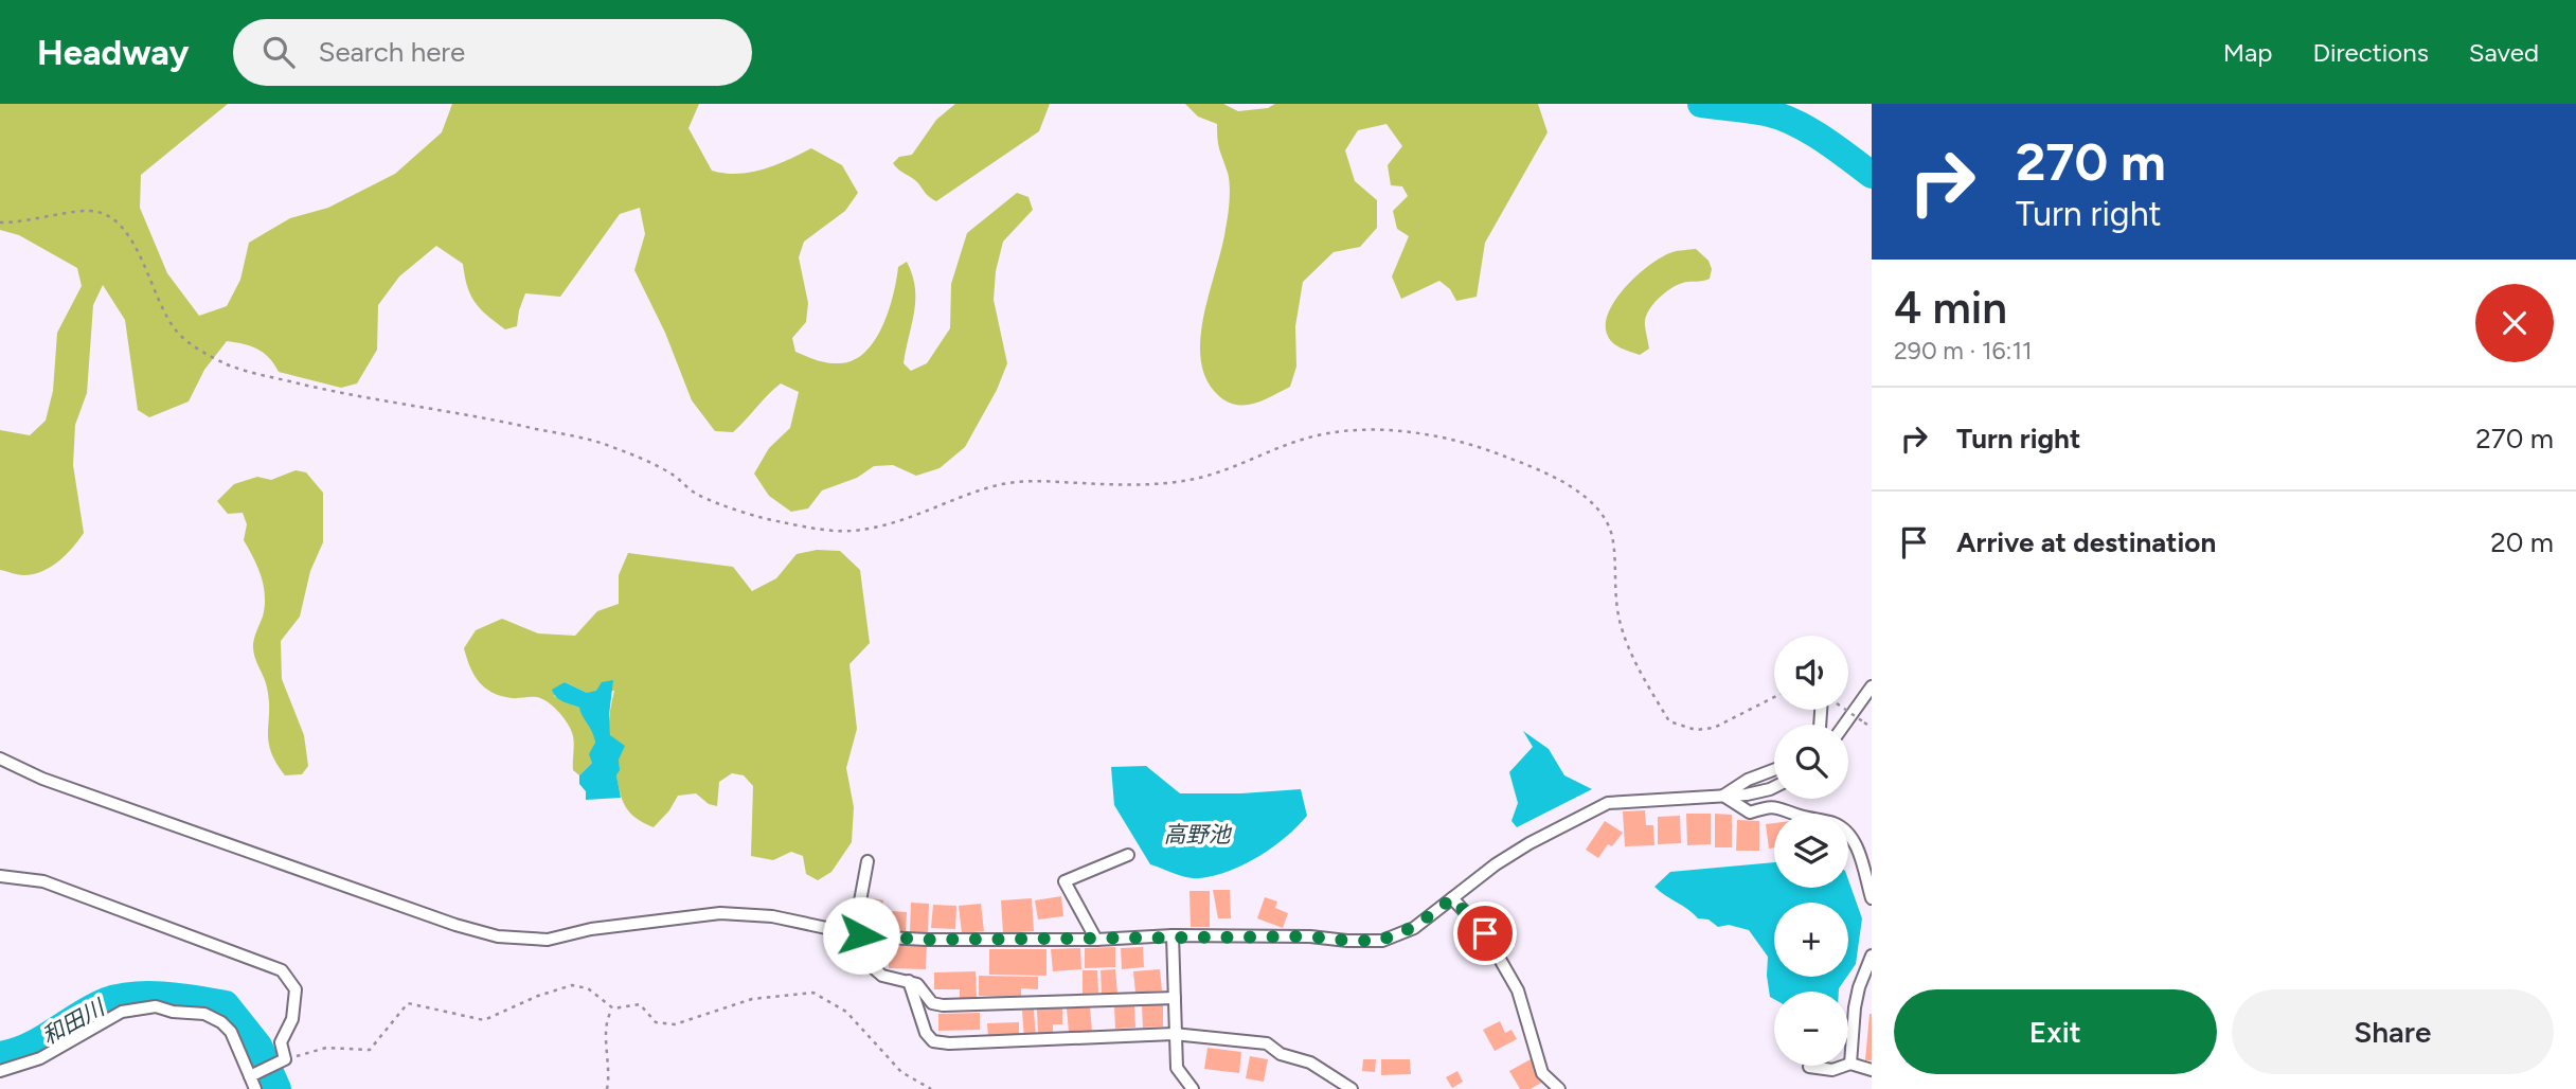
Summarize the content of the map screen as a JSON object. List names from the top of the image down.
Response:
{
  "water": ["高野池", "和田川"],
  "page": {
    "header": "Headway",
    "search": "Search here",
    "nav": ["Map", "Directions", "Saved"],
    "turn": ["270 m", "Turn right"],
    "heading": ["4 min", "290 m · 16:11"],
    "list": [
      {
        "name": "Turn right",
        "value": "270 m"
      },
      {
        "name": "Arrive at destination",
        "value": "20 m"
      }
    ],
    "map_buttons": ["+", "−"],
    "buttons": ["Exit", "Share"]
  }
}
